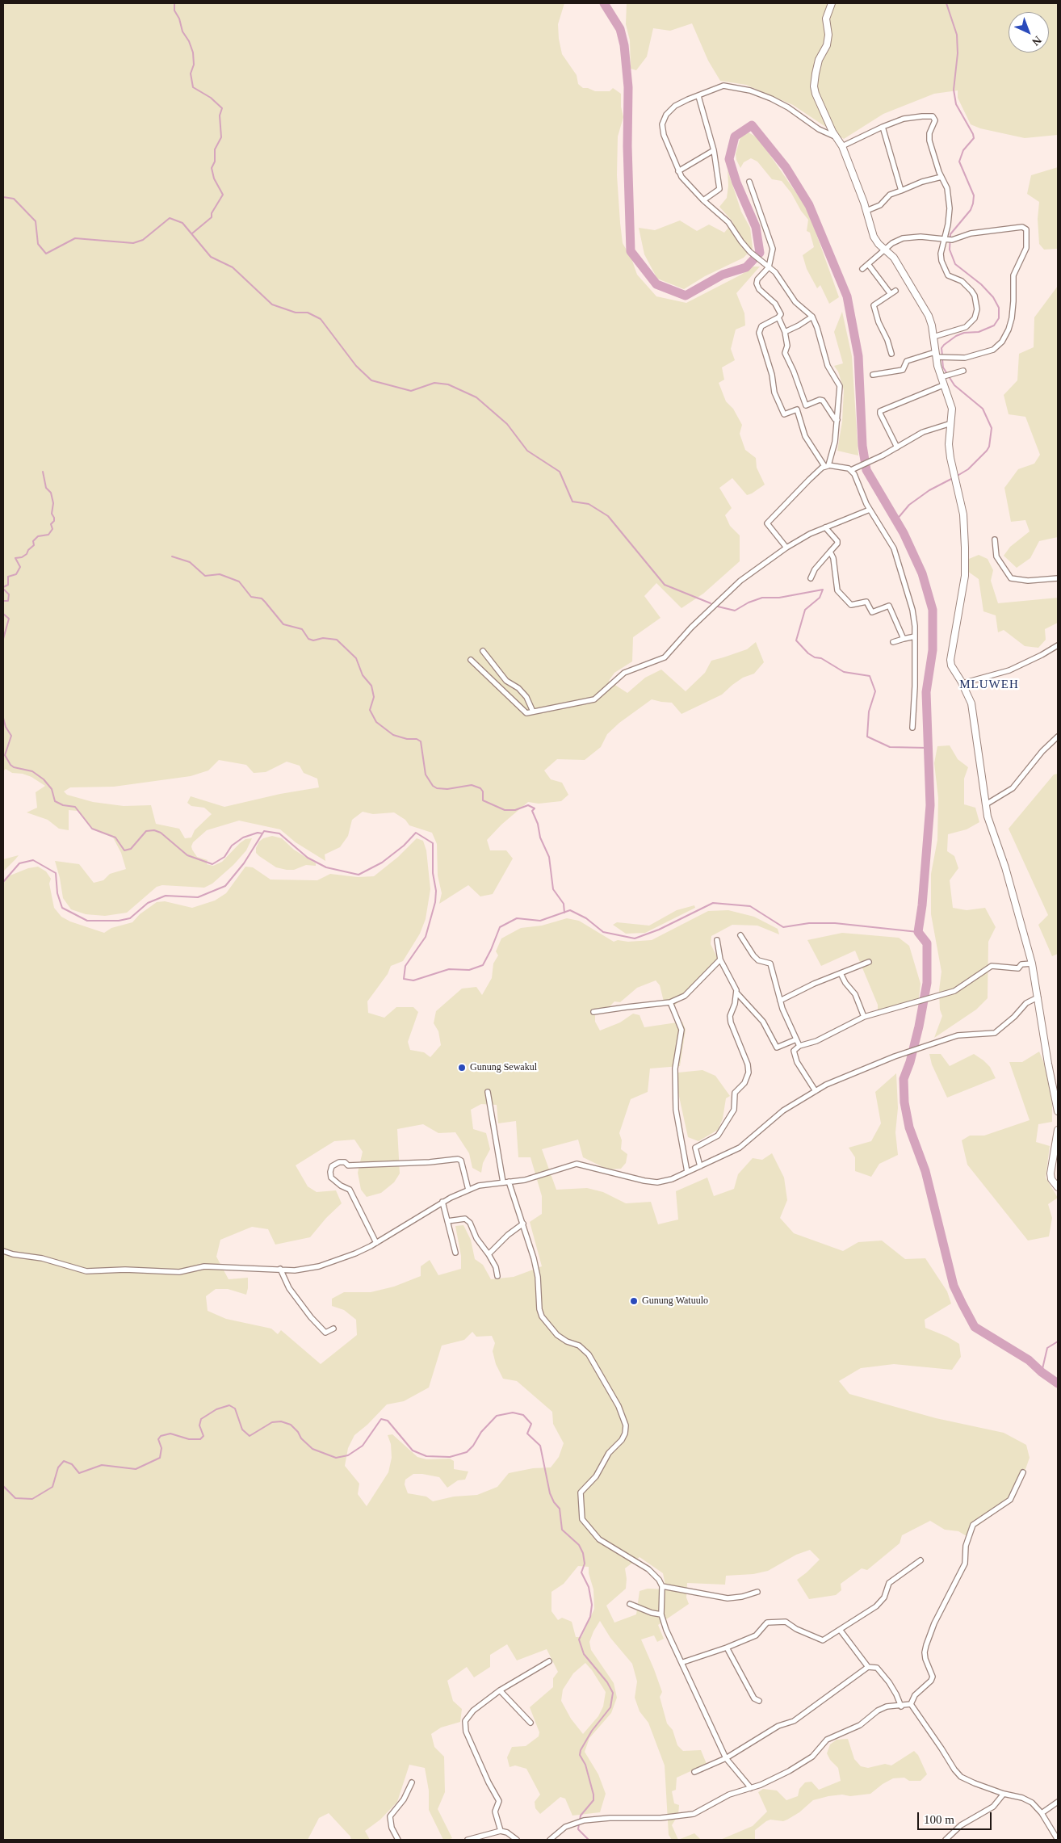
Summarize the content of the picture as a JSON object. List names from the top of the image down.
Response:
{
  "districts": ["MLUWEH"],
  "places": ["Gunung Sewakul", "Gunung Watuulo"],
  "scale_bar": "100 m",
  "north": "bottom right"
}
